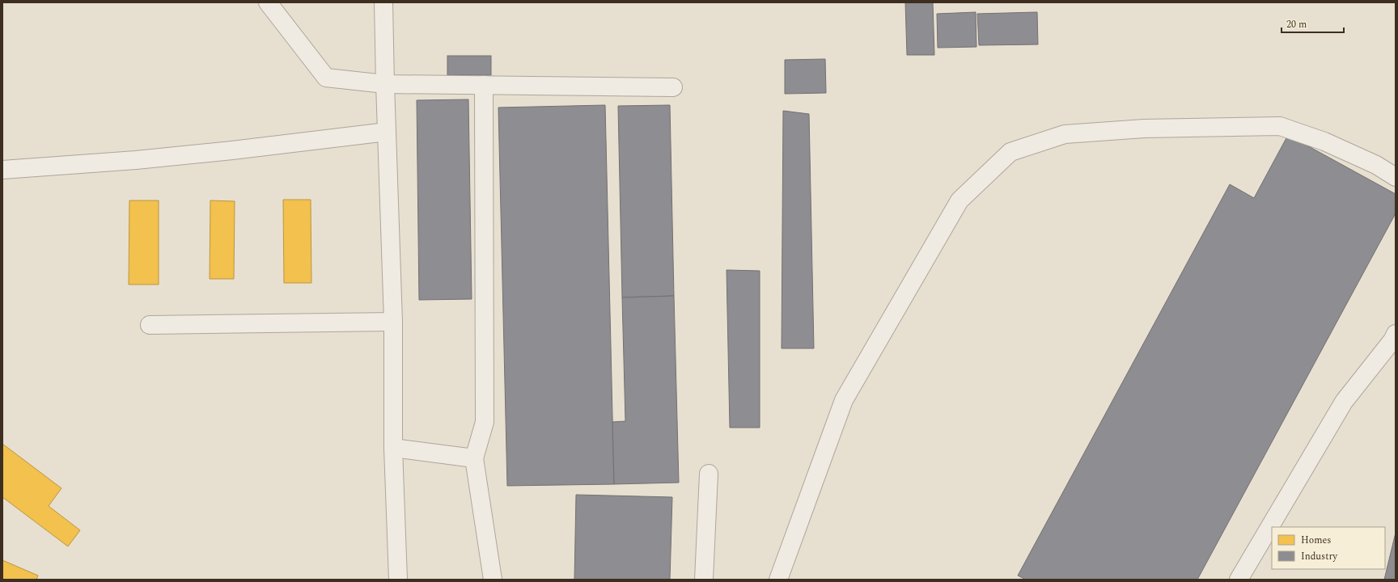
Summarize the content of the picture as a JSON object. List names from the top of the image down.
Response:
{
  "legend": ["Homes", "Industry"],
  "scale_bar": "20 m"
}
